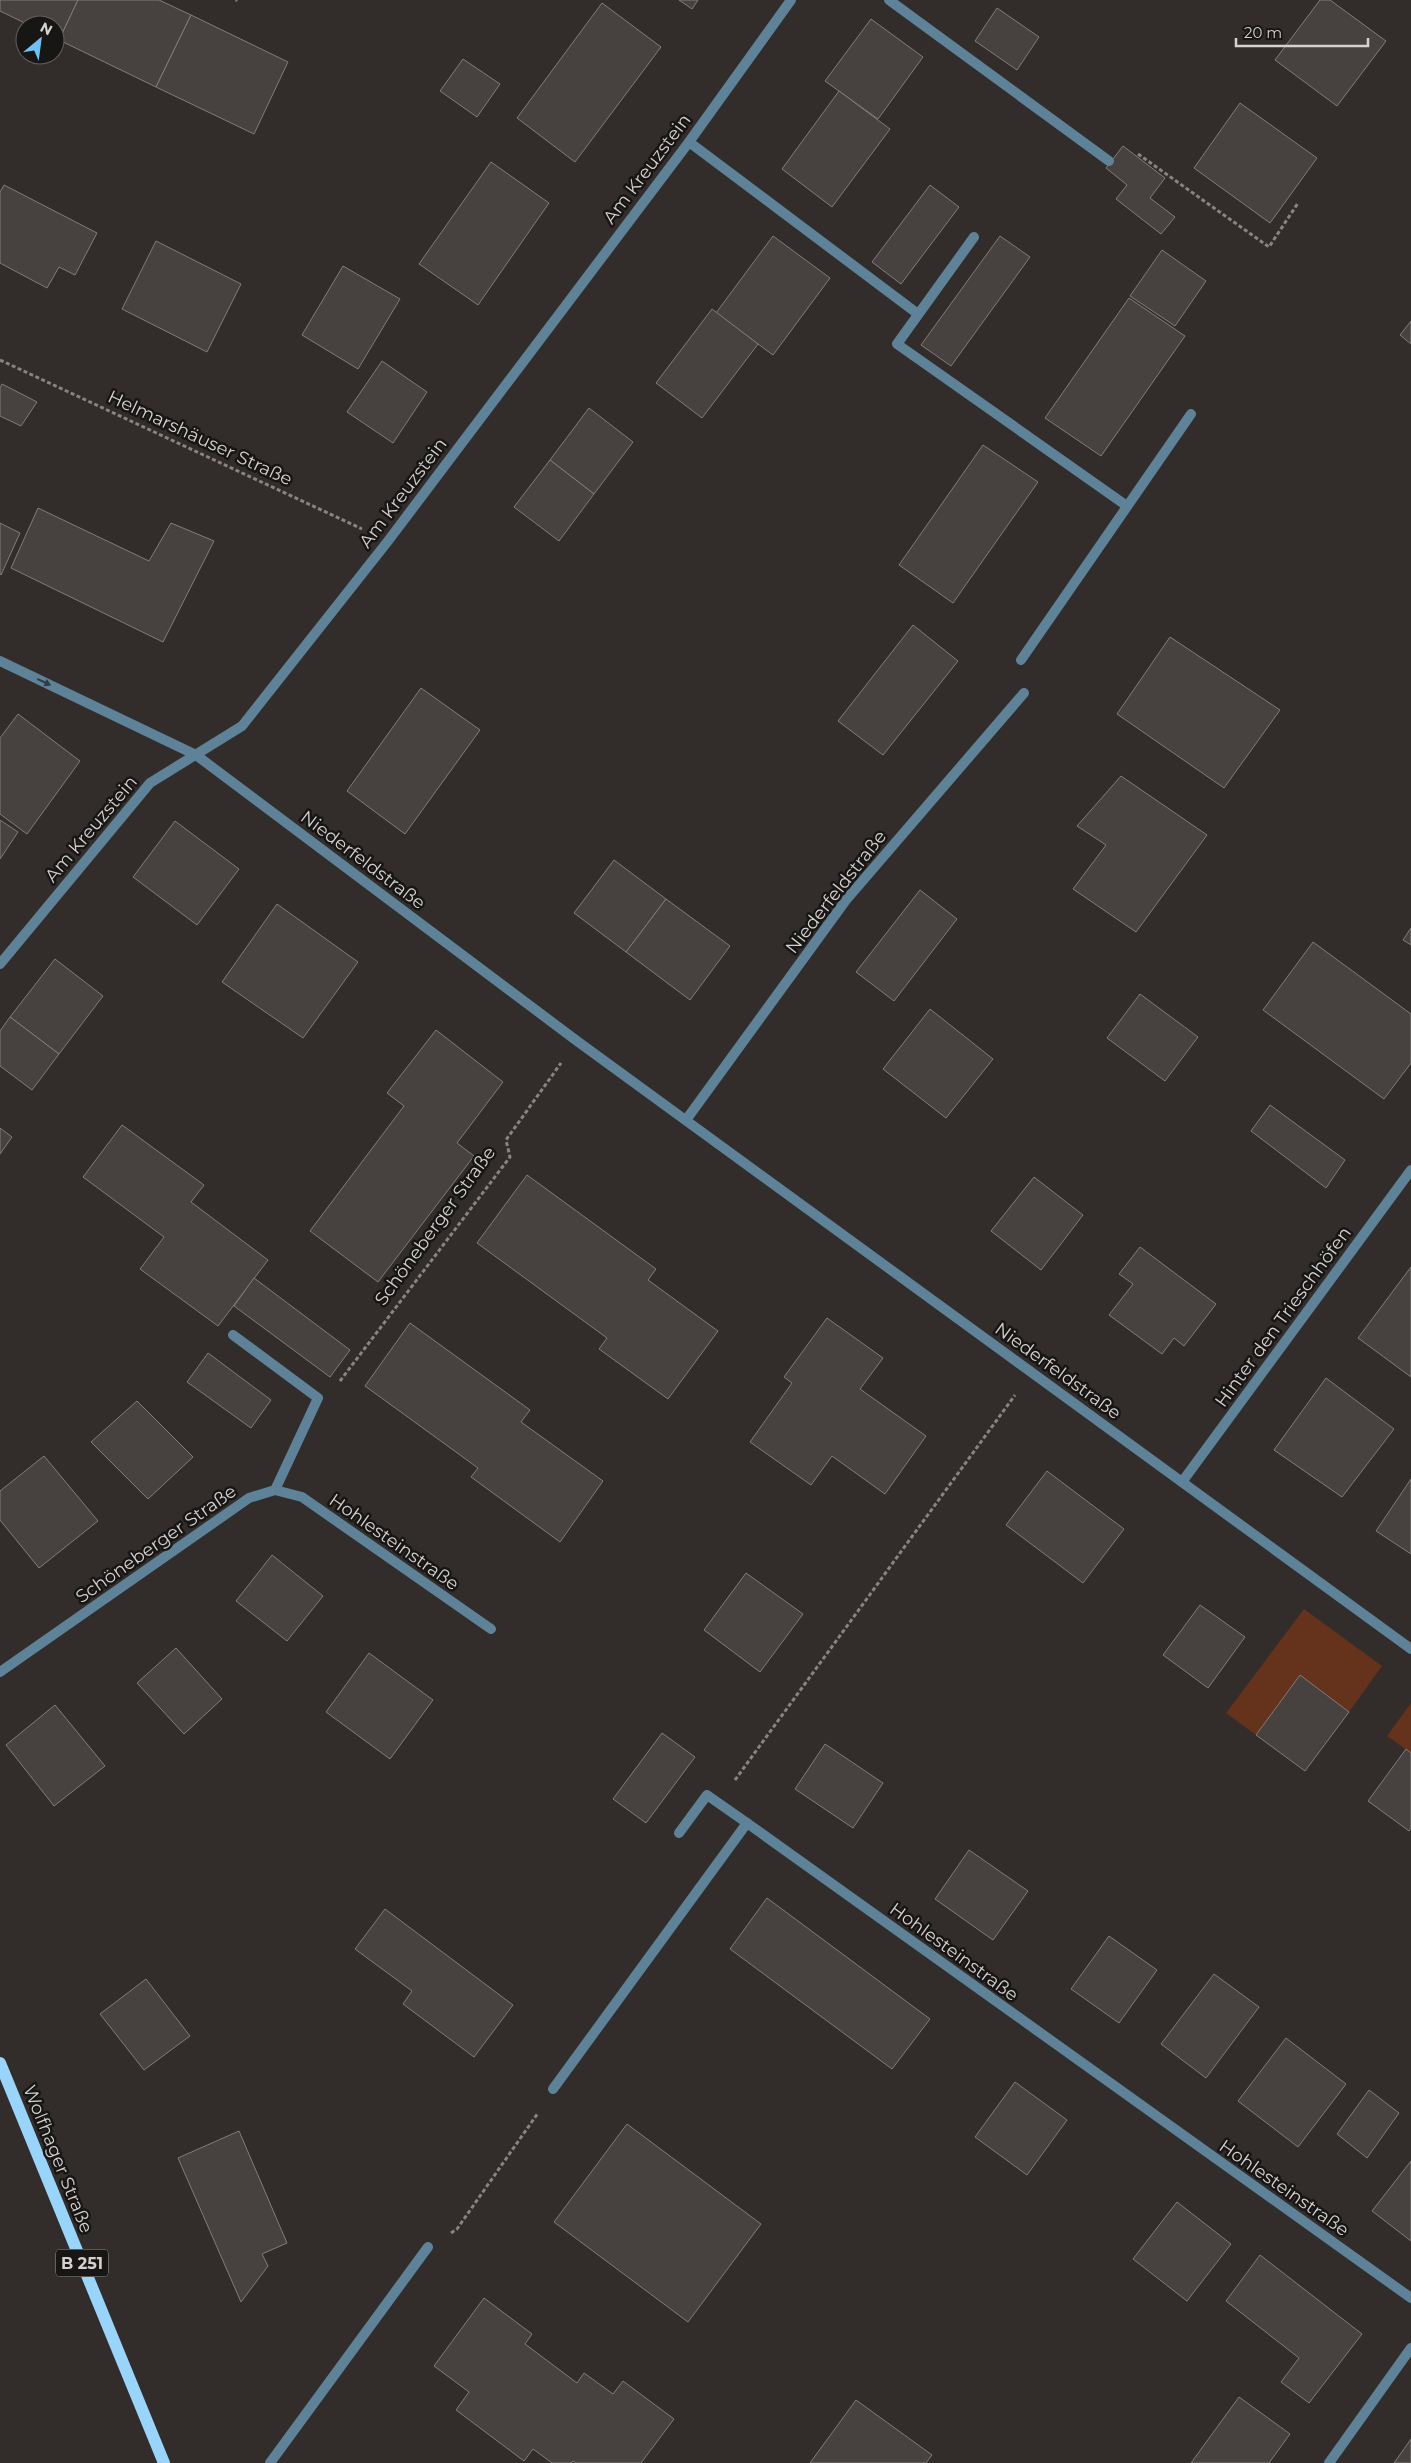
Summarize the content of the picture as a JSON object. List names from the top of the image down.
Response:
{
  "streets": {
    "main road": ["Wolfhager Straße", "B 251"],
    "street": [
      "Am Kreuzstein",
      "Niederfeldstraße",
      "Schöneberger Straße",
      "Hinter den Trieschhöfen",
      "Hohlesteinstraße"
    ],
    "path": ["Helmarshäuser Straße"]
  },
  "crossings": [
    ["Am Kreuzstein", "Helmarshäuser Straße"],
    ["Am Kreuzstein", "Niederfeldstraße"],
    ["Niederfeldstraße", "Schöneberger Straße"],
    ["Niederfeldstraße", "Hinter den Trieschhöfen"],
    ["Schöneberger Straße", "Hohlesteinstraße"]
  ],
  "scale_bar": "20 m",
  "north": "top right"
}
